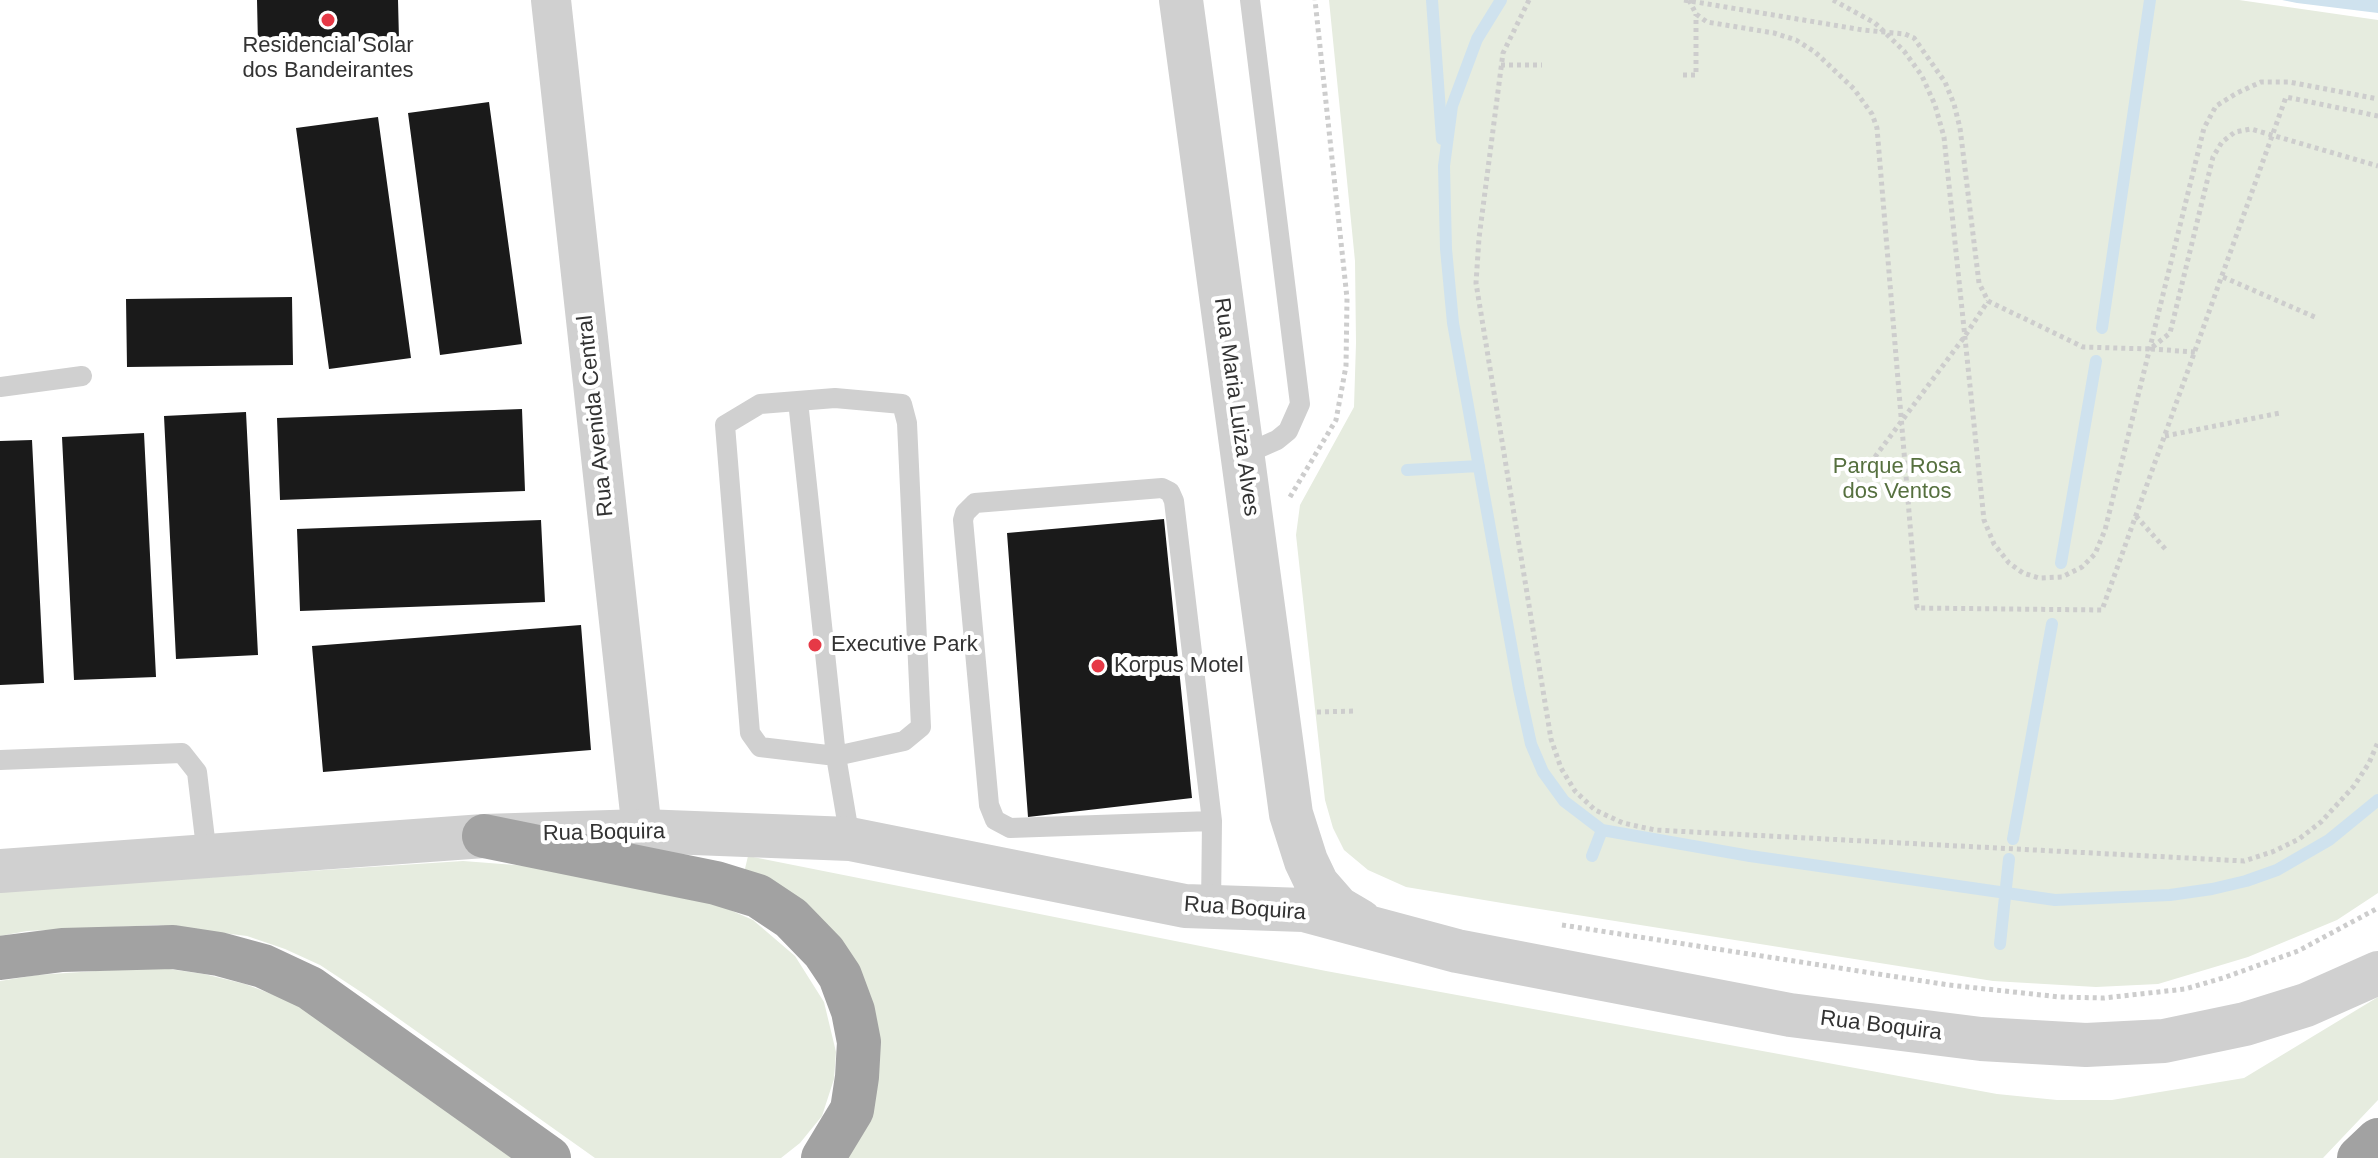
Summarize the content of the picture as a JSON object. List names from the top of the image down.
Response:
{
  "streets": {
    "street": ["Rua Maria Luiza Alves", "Rua Avenida Central", "Rua Boquira"]
  },
  "crossings": [
    ["Rua Maria Luiza Alves", "Rua Boquira"],
    ["Rua Avenida Central", "Rua Boquira"]
  ],
  "parks": ["Parque Rosa dos Ventos"],
  "places": ["Residencial Solar dos Bandeirantes", "Executive Park", "Korpus Motel"]
}
